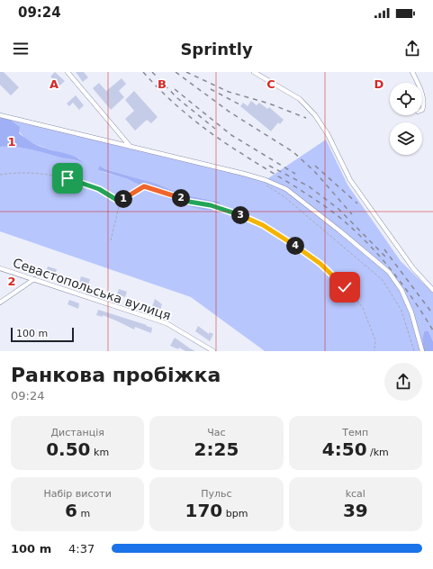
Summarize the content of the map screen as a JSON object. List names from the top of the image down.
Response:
{
  "streets": {
    "street": ["Севастопольська вулиця"]
  },
  "scale_bar": "100 m",
  "page": {
    "status": "09:24",
    "header": "Sprintly",
    "pins": [
      "2",
      "1",
      "3",
      "4"
    ],
    "scale": "100 m",
    "heading": ["Ранкова пробіжка", "09:24"],
    "stats": [
      ["Дистанція", "0.50 km"],
      ["Час", "2:25"],
      ["Темп", "4:50 /km"],
      ["Набір висоти", "6 m"],
      ["Пульс", "170 bpm"],
      ["kcal", "39"]
    ],
    "list": [
      {
        "name": "100 m",
        "note": "4:37"
      }
    ]
  },
  "grid": {
    "columns": [
      "A",
      "B",
      "C",
      "D"
    ],
    "rows": ["1", "2"]
  }
}
